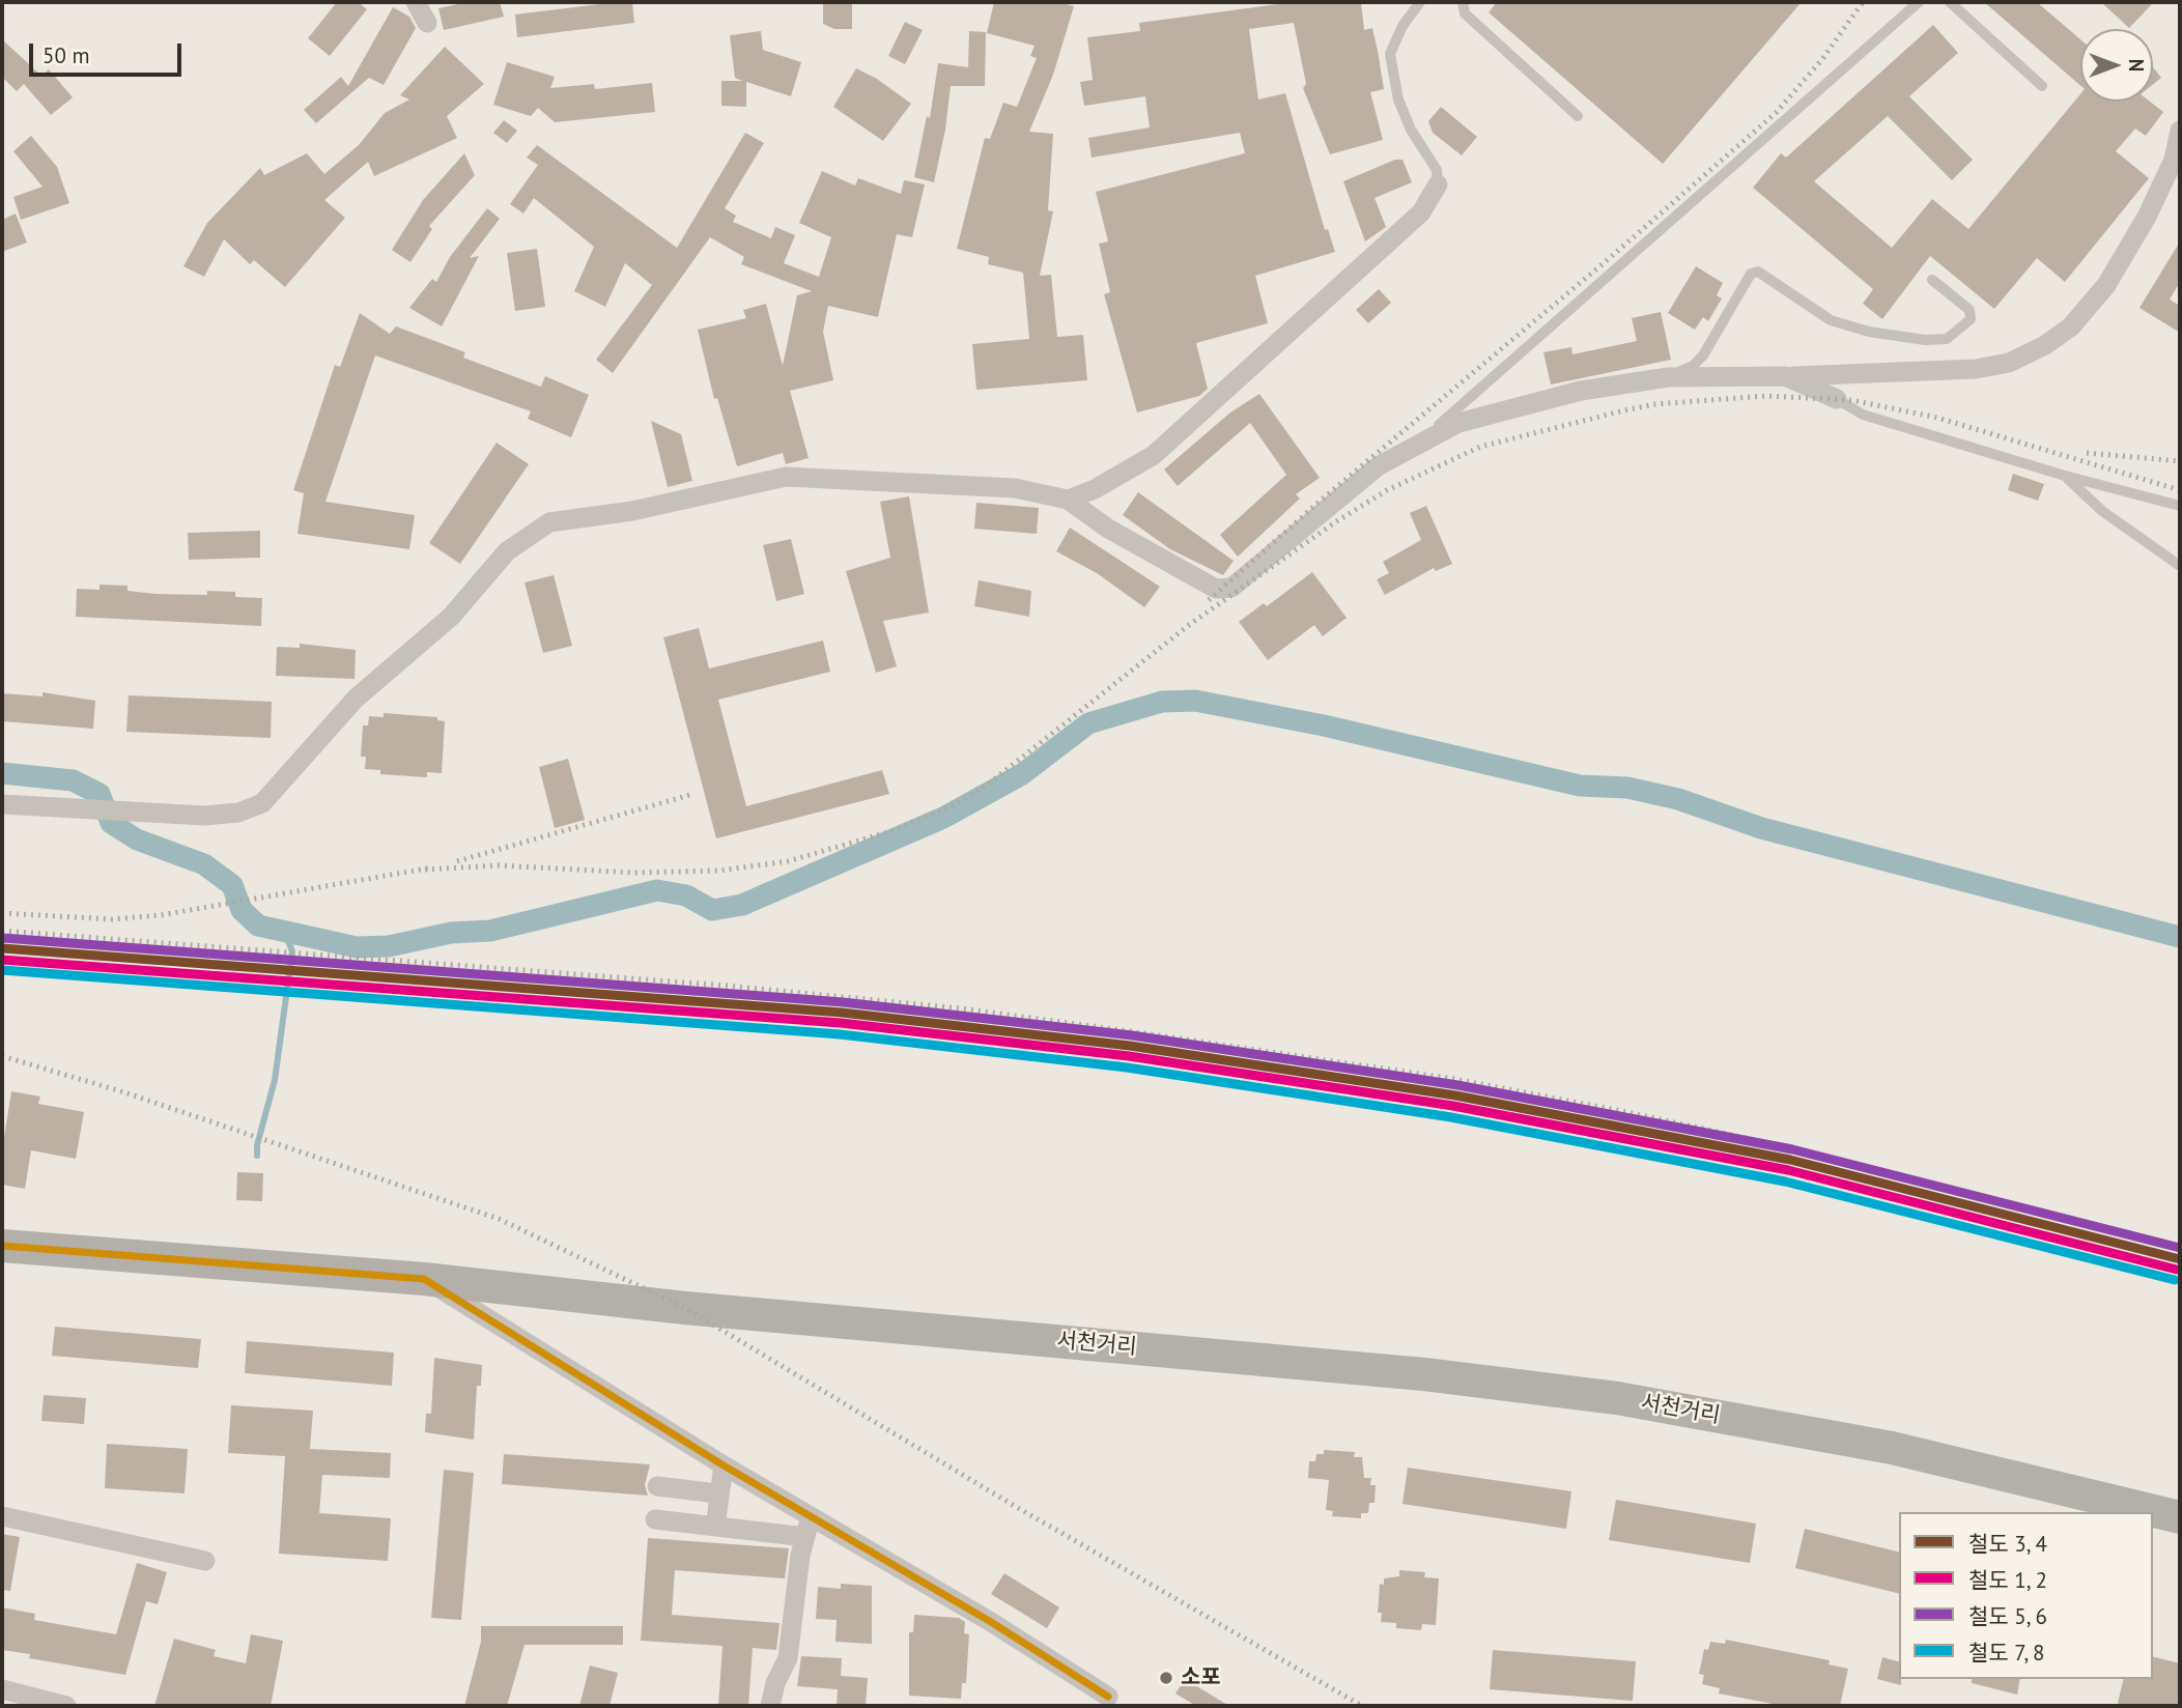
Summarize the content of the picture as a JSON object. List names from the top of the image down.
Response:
{
  "streets": {
    "main road": ["서천거리"]
  },
  "places": ["소포"],
  "legend": [
    "철도 3, 4",
    "철도 1, 2",
    "철도 5, 6",
    "철도 7, 8"
  ],
  "scale_bar": "50 m",
  "north": "right"
}
